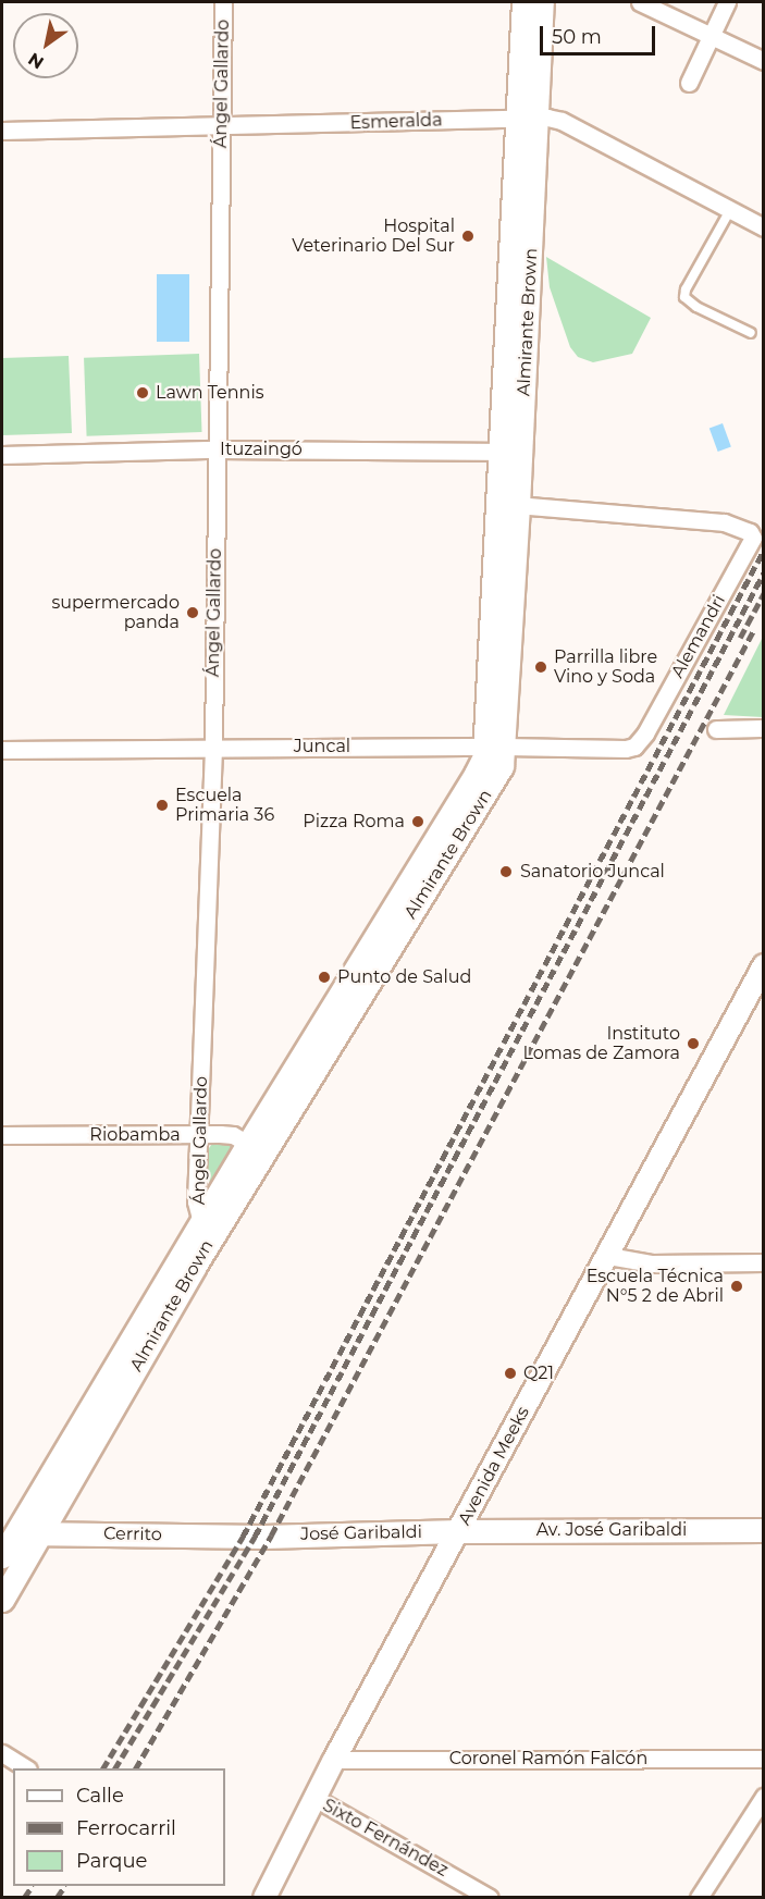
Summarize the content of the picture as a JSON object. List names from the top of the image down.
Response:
{
  "streets": {
    "main road": [
      "Almirante Brown",
      "Av. José Garibaldi",
      "José Garibaldi",
      "Cerrito"
    ],
    "street": [
      "Ángel Gallardo",
      "Esmeralda",
      "Ituzaingó",
      "Alemandri",
      "Juncal",
      "Riobamba",
      "Avenida Meeks",
      "Coronel Ramón Falcón",
      "Sixto Fernández"
    ]
  },
  "crossings": [
    ["Ángel Gallardo", "Esmeralda"],
    ["Ángel Gallardo", "Almirante Brown"],
    ["Ángel Gallardo", "Ituzaingó"],
    ["Ángel Gallardo", "Juncal"],
    ["Ángel Gallardo", "Riobamba"],
    ["Esmeralda", "Almirante Brown"],
    ["Almirante Brown", "Ituzaingó"],
    ["Almirante Brown", "Alemandri"],
    ["Almirante Brown", "Juncal"],
    ["Almirante Brown", "Riobamba"],
    ["Almirante Brown", "Cerrito"],
    ["Alemandri", "Juncal"],
    ["Avenida Meeks", "Av. José Garibaldi"],
    ["Avenida Meeks", "José Garibaldi"],
    ["Avenida Meeks", "Coronel Ramón Falcón"],
    ["Avenida Meeks", "Sixto Fernández"],
    ["Av. José Garibaldi", "José Garibaldi"],
    ["José Garibaldi", "Cerrito"]
  ],
  "places": [
    "Hospital Veterinario Del Sur",
    "Lawn Tennis",
    "supermercado panda",
    "Parrilla libre Vino y Soda",
    "Escuela Primaria 36",
    "Pizza Roma",
    "Sanatorio Juncal",
    "Punto de Salud",
    "Instituto Lomas de Zamora",
    "Escuela Técnica N°5 2 de Abril",
    "Q21"
  ],
  "legend": ["Calle", "Ferrocarril", "Parque"],
  "scale_bar": "50 m",
  "north": "bottom left"
}
